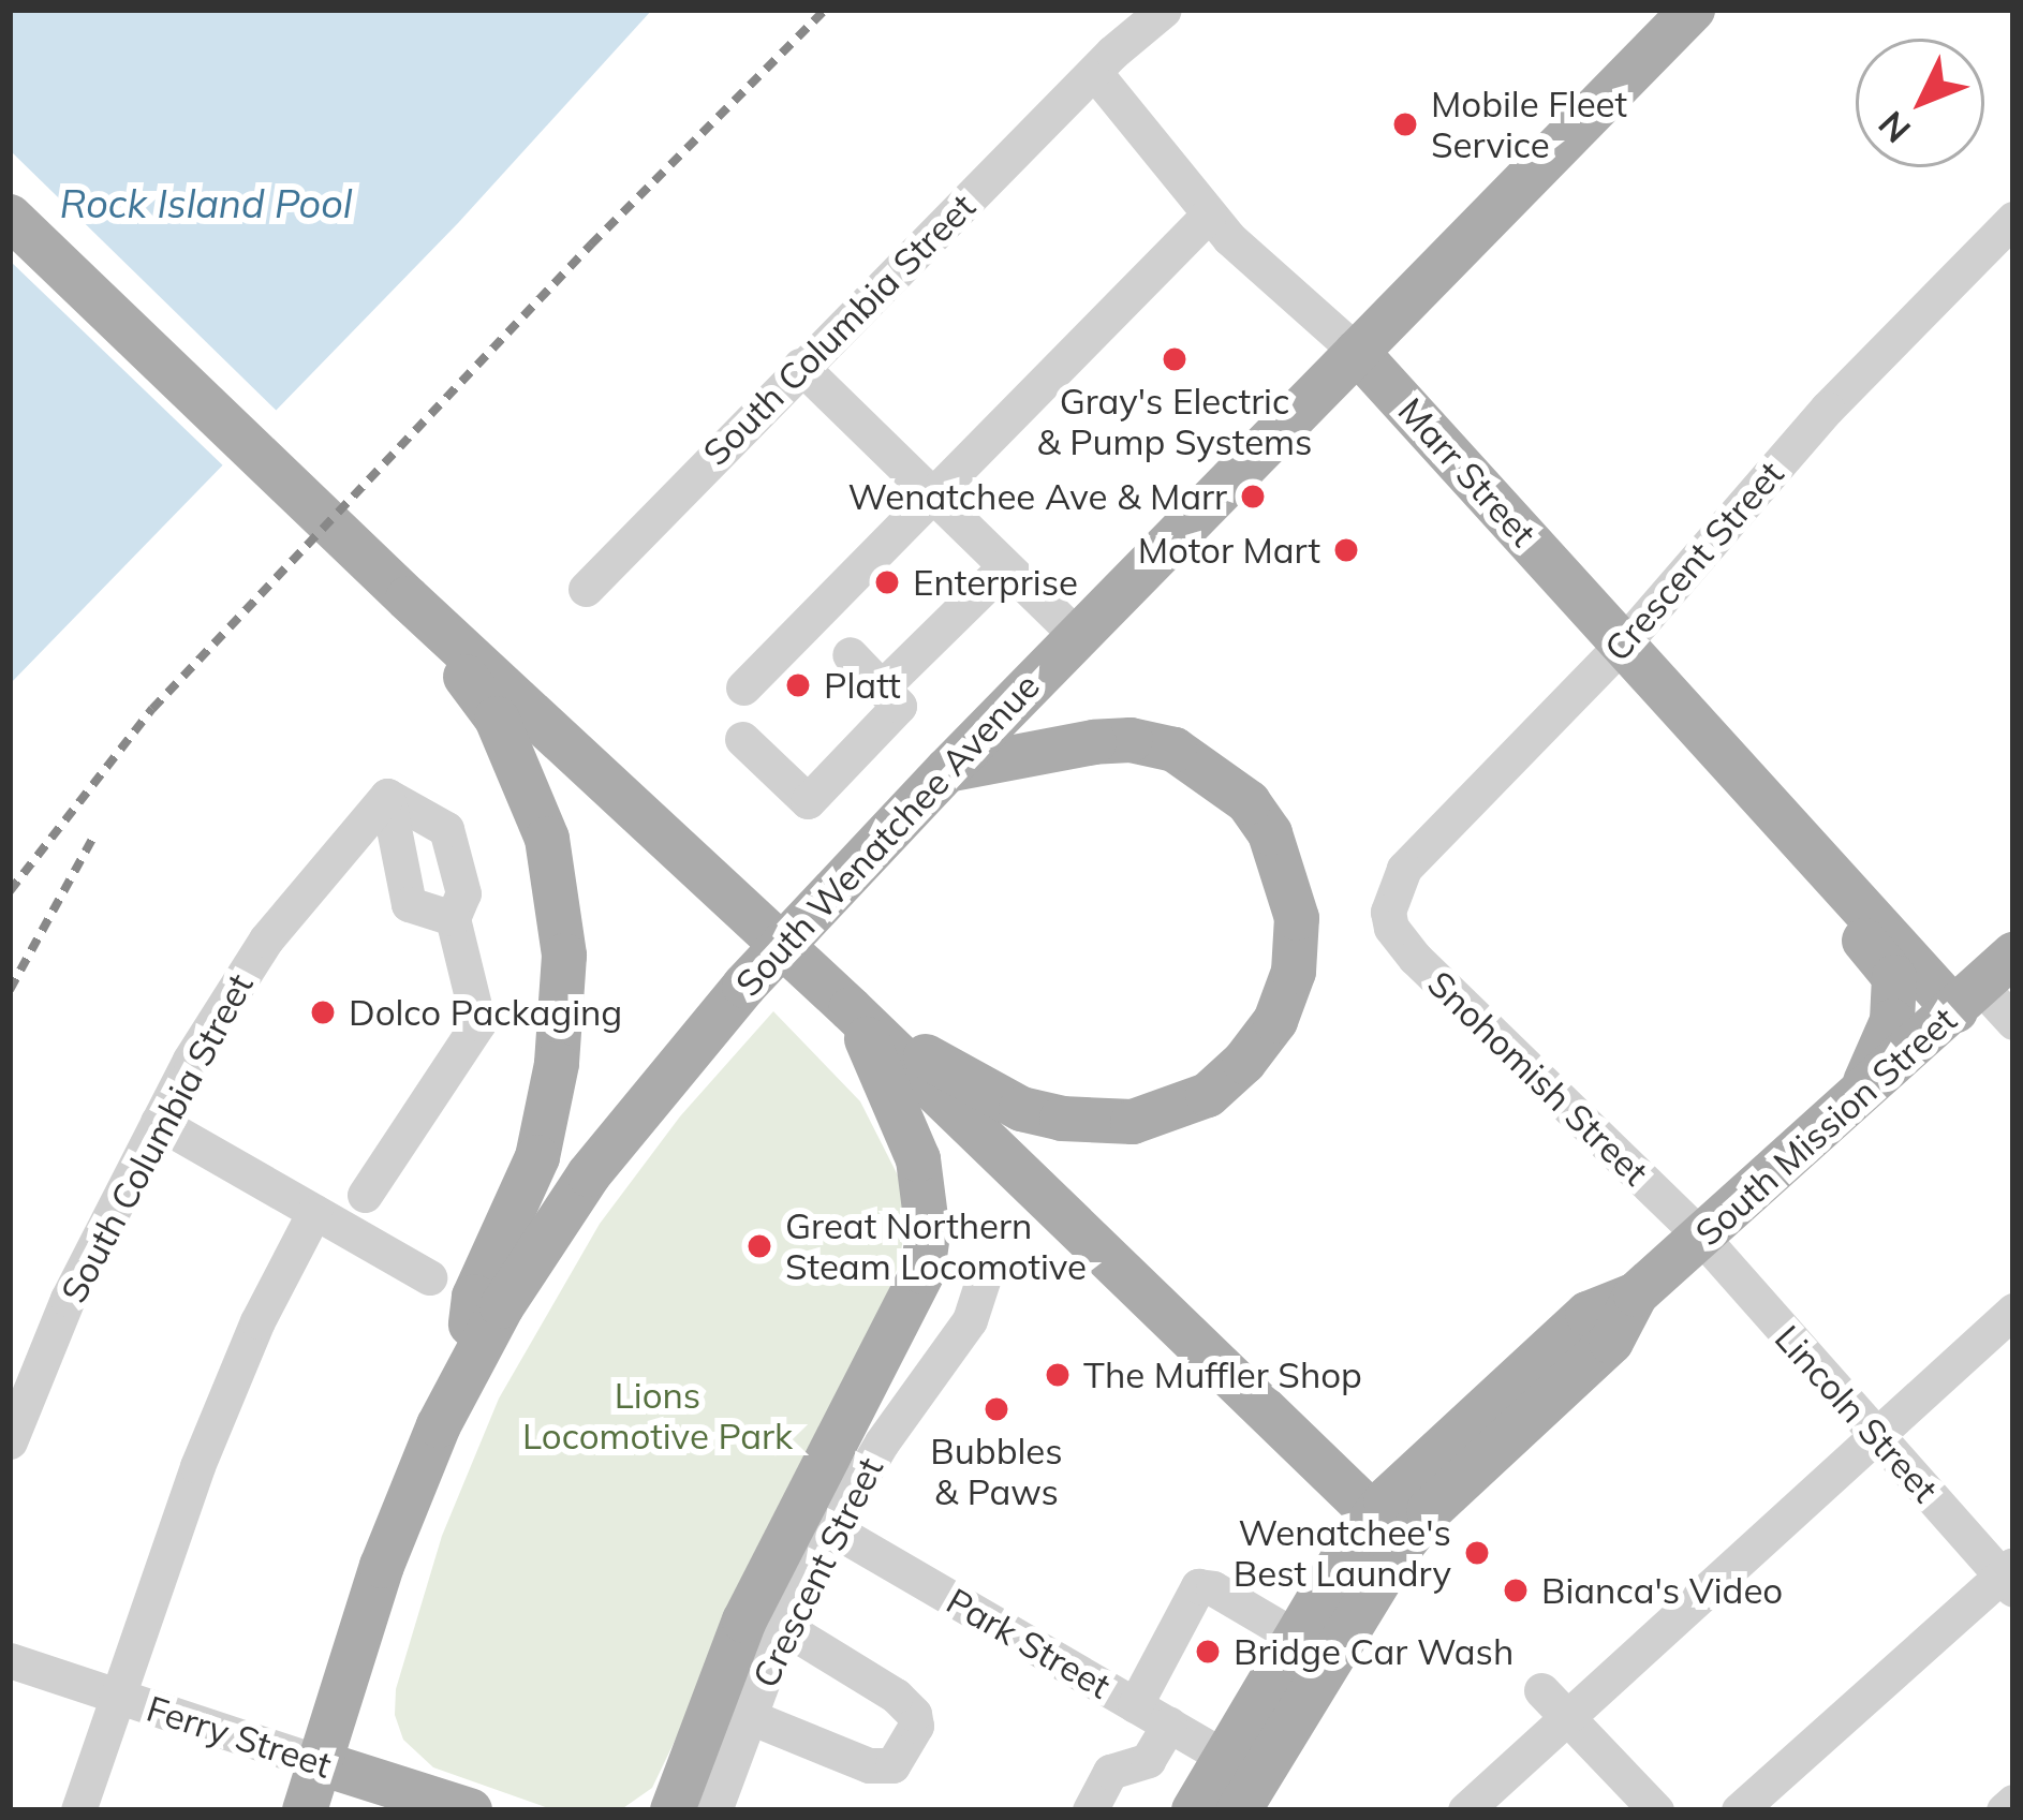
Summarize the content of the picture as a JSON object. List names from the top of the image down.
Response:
{
  "streets": {
    "main road": [
      "Marr Street",
      "South Wenatchee Avenue",
      "South Mission Street",
      "Ferry Street"
    ],
    "street": [
      "South Columbia Street",
      "Crescent Street",
      "Snohomish Street",
      "Lincoln Street",
      "Park Street"
    ]
  },
  "crossings": [
    ["South Columbia Street", "Marr Street"],
    ["Marr Street", "Crescent Street"],
    ["Marr Street", "South Wenatchee Avenue"],
    ["Marr Street", "South Mission Street"],
    ["Crescent Street", "Snohomish Street"],
    ["Crescent Street", "Park Street"],
    ["South Wenatchee Avenue", "Ferry Street"],
    ["Snohomish Street", "South Mission Street"],
    ["Snohomish Street", "Lincoln Street"],
    ["South Mission Street", "Lincoln Street"],
    ["South Mission Street", "Park Street"]
  ],
  "water": ["Rock Island Pool"],
  "parks": ["Lions Locomotive Park"],
  "places": [
    "Mobile Fleet Service",
    "Gray's Electric & Pump Systems",
    "Wenatchee Ave & Marr",
    "Motor Mart",
    "Enterprise",
    "Platt",
    "Dolco Packaging",
    "Great Northern Steam Locomotive",
    "The Muffler Shop",
    "Bubbles & Paws",
    "Wenatchee's Best Laundry",
    "Bianca's Video",
    "Bridge Car Wash"
  ],
  "north": "bottom left"
}
